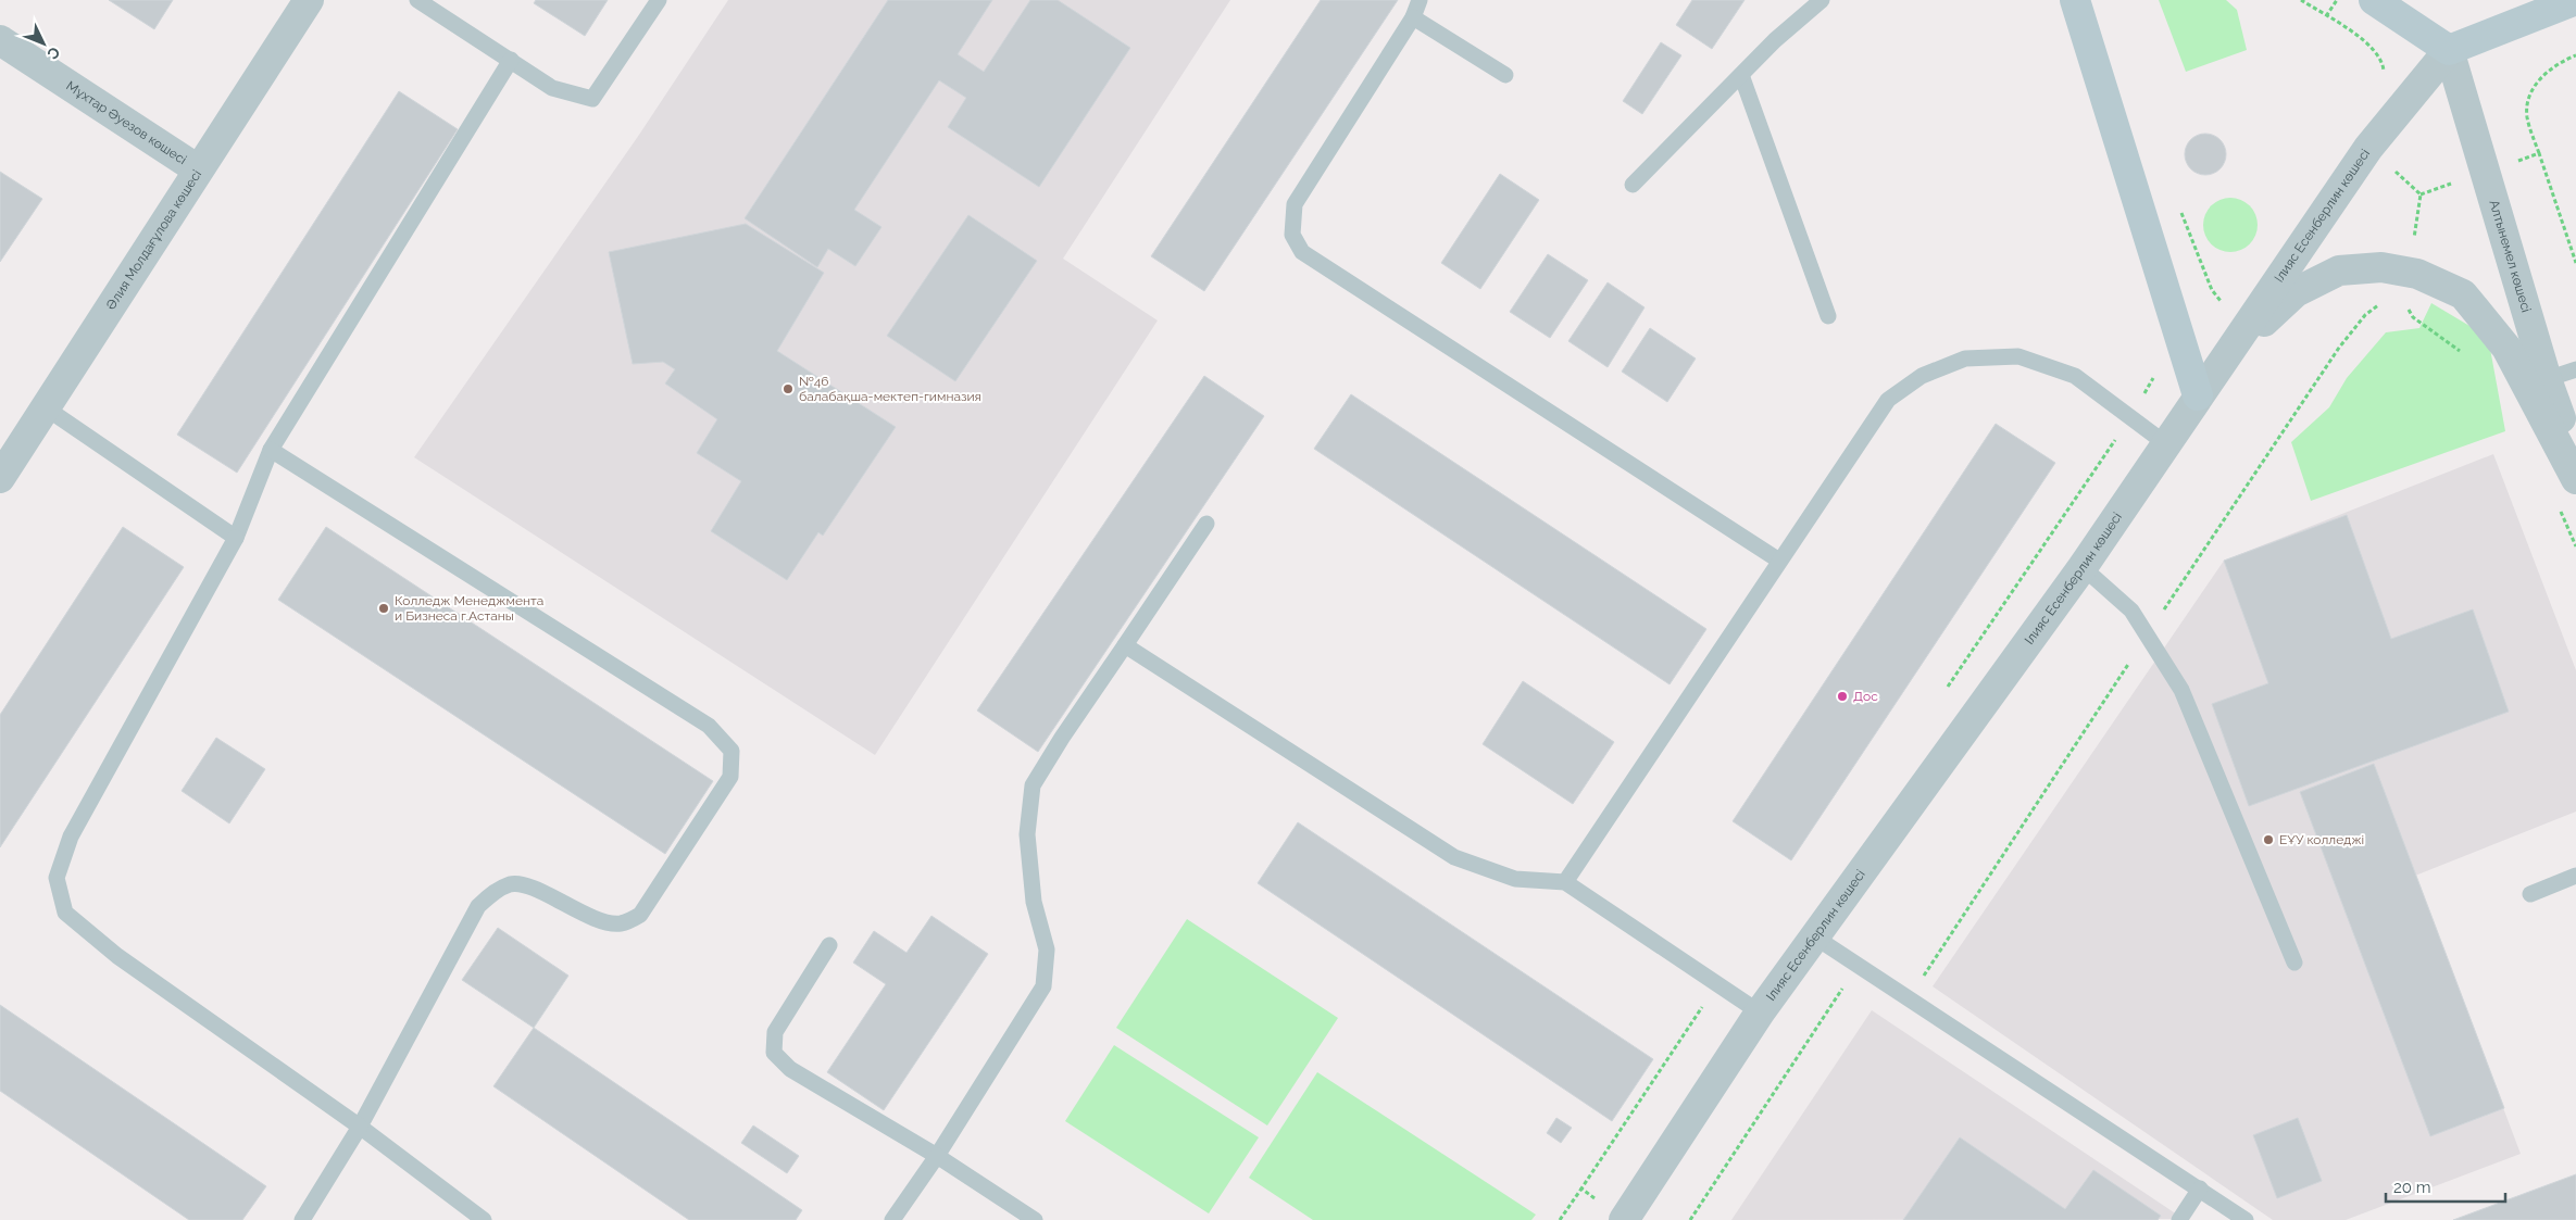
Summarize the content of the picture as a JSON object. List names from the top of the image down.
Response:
{
  "streets": {
    "main road": ["Ілияс Есенберлин көшесі"],
    "street": ["Мұхтар Әуезов көшесі", "Әлия Молдағұлова көшесі", "Алтынемел көшесі"]
  },
  "crossings": [
    ["Мұхтар Әуезов көшесі", "Әлия Молдағұлова көшесі"],
    ["Ілияс Есенберлин көшесі", "Алтынемел көшесі"]
  ],
  "places": [
    "№46 балабақша-мектеп-гимназия",
    "Колледж Менеджмента и Бизнеса г.Астаны",
    "Дос",
    "ЕҰУ колледжі"
  ],
  "scale_bar": "20 m",
  "north": "bottom right"
}
